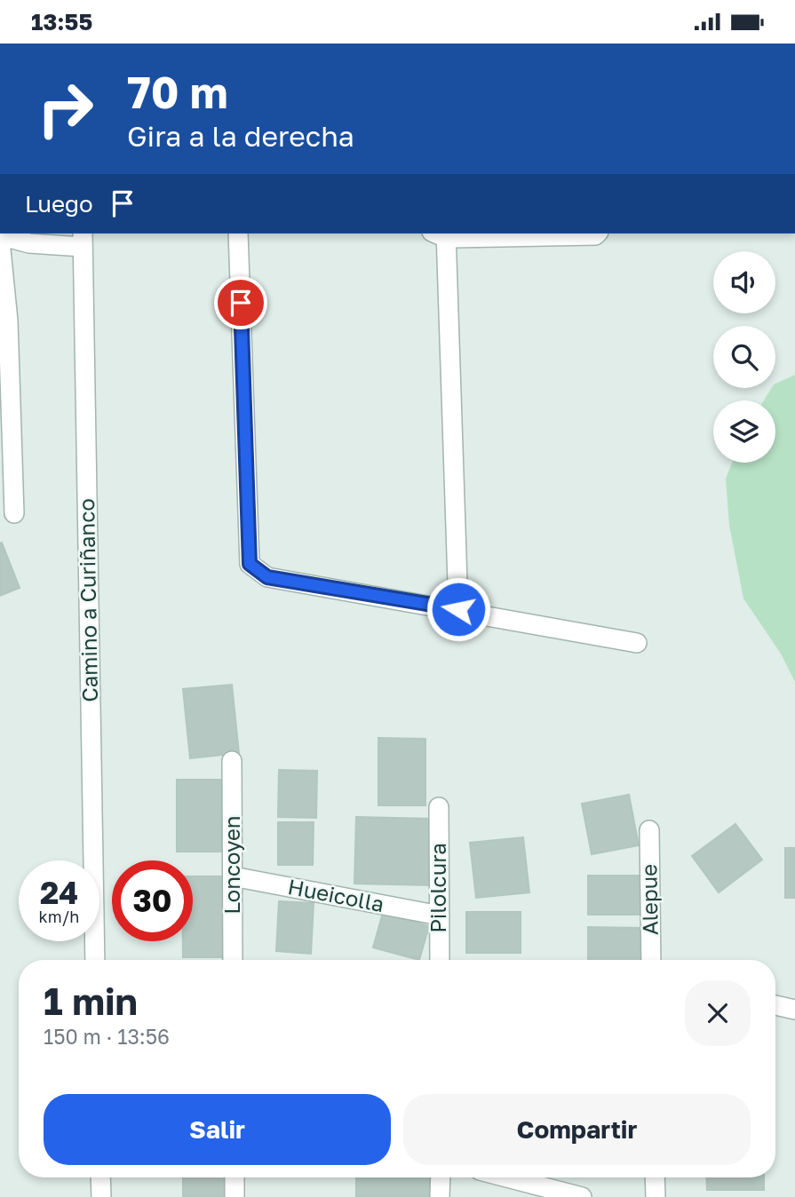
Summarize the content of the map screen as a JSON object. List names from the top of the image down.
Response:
{
  "streets": {
    "street": [
      "Camino a Curiñanco",
      "Loncoyen",
      "Pilolcura",
      "Hueicolla",
      "Alepue"
    ]
  },
  "crossings": [
    ["Loncoyen", "Hueicolla"],
    ["Pilolcura", "Hueicolla"]
  ],
  "page": {
    "status": "13:55",
    "turn": ["70 m", "Gira a la derecha"],
    "then": "Luego",
    "speed": "24 km/h",
    "limit": "30",
    "heading": ["1 min", "150 m · 13:56"],
    "buttons": ["Salir", "Compartir"]
  }
}
